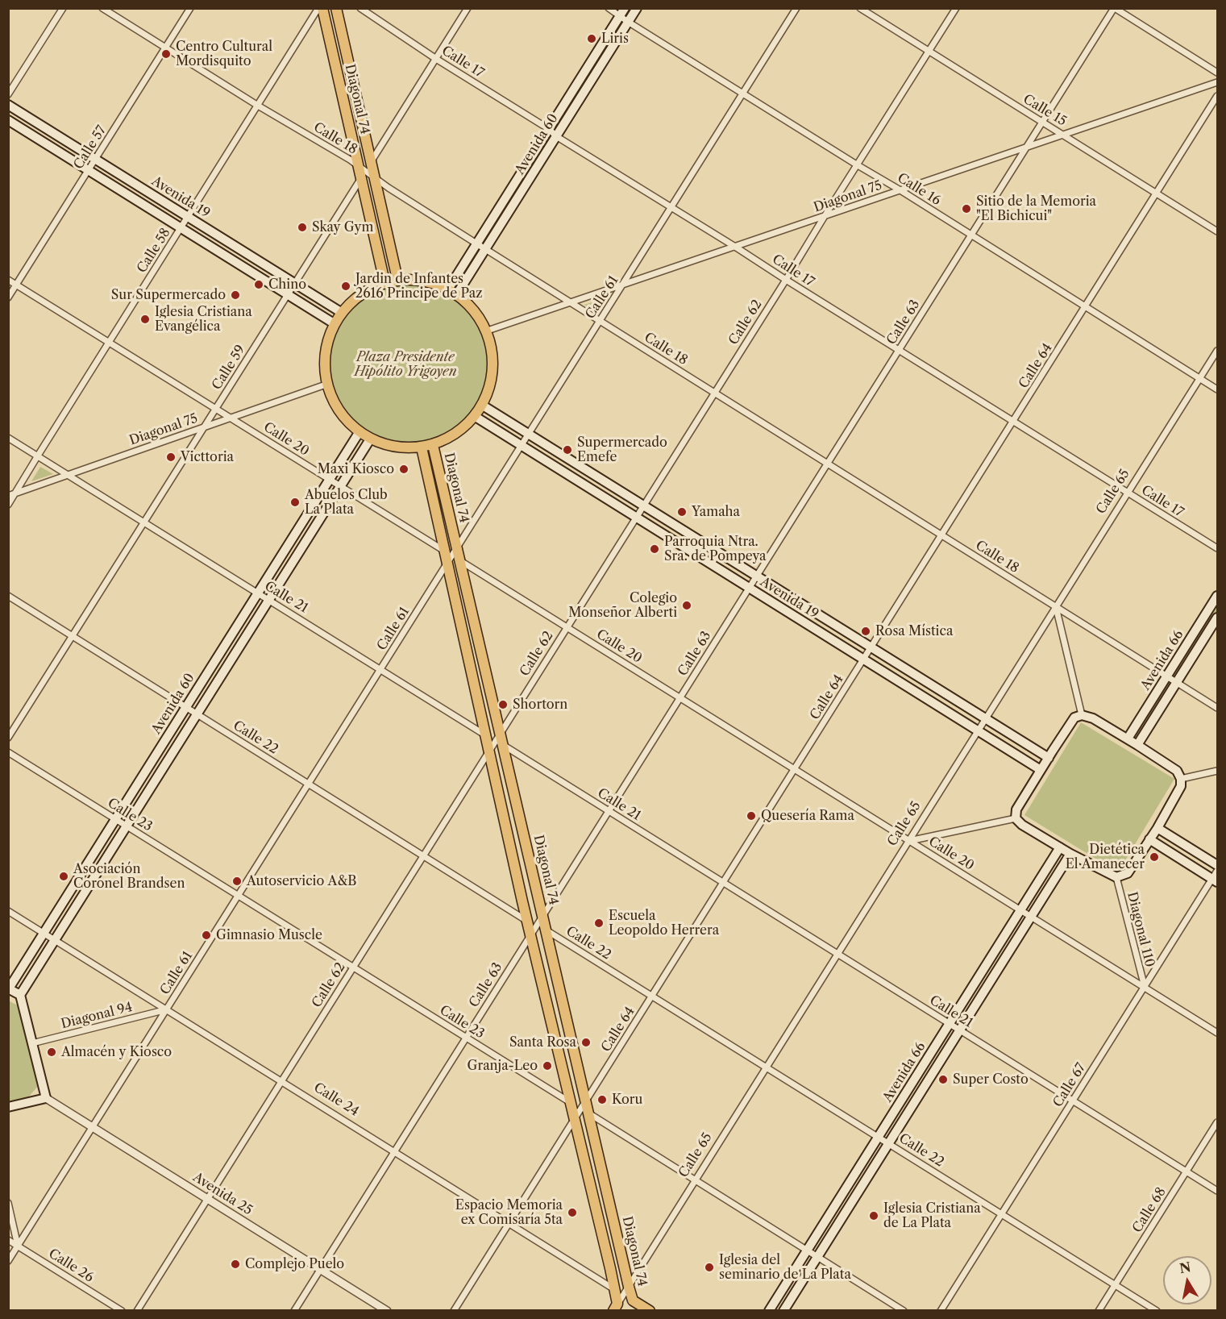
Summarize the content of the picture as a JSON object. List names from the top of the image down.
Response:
{
  "streets": {
    "main road": [
      "Diagonal 74",
      "Avenida 60",
      "Avenida 19",
      "Avenida 66"
    ],
    "street": [
      "Calle 17",
      "Calle 15",
      "Calle 18",
      "Calle 57",
      "Calle 16",
      "Diagonal 75",
      "Calle 58",
      "Calle 61",
      "Calle 62",
      "Calle 63",
      "Calle 64",
      "Calle 59",
      "Calle 20",
      "Calle 65",
      "Calle 21",
      "Calle 22",
      "Calle 23",
      "Diagonal 110",
      "Diagonal 94",
      "Calle 67",
      "Calle 24",
      "Avenida 25",
      "Calle 68",
      "Calle 26"
    ]
  },
  "crossings": [
    ["Calle 17", "Avenida 60"],
    ["Calle 17", "Diagonal 75"],
    ["Calle 17", "Calle 61"],
    ["Calle 17", "Calle 62"],
    ["Calle 17", "Calle 63"],
    ["Calle 17", "Calle 64"],
    ["Calle 17", "Calle 59"],
    ["Calle 17", "Calle 65"],
    ["Diagonal 74", "Calle 18"],
    ["Diagonal 74", "Avenida 60"],
    ["Diagonal 74", "Diagonal 75"],
    ["Diagonal 74", "Avenida 19"],
    ["Diagonal 74", "Calle 58"],
    ["Diagonal 74", "Calle 61"],
    ["Diagonal 74", "Calle 62"],
    ["Diagonal 74", "Calle 63"],
    ["Diagonal 74", "Calle 64"],
    ["Diagonal 74", "Calle 59"],
    ["Diagonal 74", "Calle 20"],
    ["Diagonal 74", "Calle 65"],
    ["Diagonal 74", "Calle 21"],
    ["Diagonal 74", "Calle 22"],
    ["Diagonal 74", "Calle 23"],
    ["Diagonal 74", "Calle 24"],
    ["Calle 15", "Diagonal 75"],
    ["Calle 15", "Calle 62"],
    ["Calle 15", "Calle 63"],
    ["Calle 15", "Calle 64"],
    ["Calle 18", "Avenida 60"],
    ["Calle 18", "Calle 57"],
    ["Calle 18", "Diagonal 75"],
    ["Calle 18", "Calle 58"],
    ["Calle 18", "Calle 61"],
    ["Calle 18", "Calle 62"],
    ["Calle 18", "Calle 63"],
    ["Calle 18", "Calle 64"],
    ["Calle 18", "Calle 59"],
    ["Calle 18", "Calle 65"],
    ["Calle 18", "Avenida 66"],
    ["Avenida 60", "Calle 16"],
    ["Avenida 60", "Diagonal 75"],
    ["Avenida 60", "Avenida 19"],
    ["Avenida 60", "Calle 20"],
    ["Avenida 60", "Calle 21"],
    ["Avenida 60", "Calle 22"],
    ["Avenida 60", "Calle 23"],
    ["Avenida 60", "Calle 24"],
    ["Calle 57", "Avenida 19"],
    ["Calle 57", "Calle 20"],
    ["Calle 16", "Diagonal 75"],
    ["Calle 16", "Calle 61"],
    ["Calle 16", "Calle 62"],
    ["Calle 16", "Calle 63"],
    ["Calle 16", "Calle 64"],
    ["Calle 16", "Calle 65"],
    ["Diagonal 75", "Avenida 19"],
    ["Diagonal 75", "Calle 58"],
    ["Diagonal 75", "Calle 61"],
    ["Diagonal 75", "Calle 62"],
    ["Diagonal 75", "Calle 63"],
    ["Diagonal 75", "Calle 59"],
    ["Diagonal 75", "Calle 20"],
    ["Diagonal 75", "Calle 21"],
    ["Avenida 19", "Calle 58"],
    ["Avenida 19", "Calle 61"],
    ["Avenida 19", "Calle 62"],
    ["Avenida 19", "Calle 63"],
    ["Avenida 19", "Calle 64"],
    ["Avenida 19", "Calle 59"],
    ["Avenida 19", "Calle 65"],
    ["Avenida 19", "Avenida 66"],
    ["Avenida 19", "Diagonal 110"],
    ["Calle 58", "Calle 20"],
    ["Calle 58", "Calle 21"],
    ["Calle 61", "Calle 20"],
    ["Calle 61", "Calle 21"],
    ["Calle 61", "Calle 22"],
    ["Calle 61", "Calle 23"],
    ["Calle 61", "Diagonal 94"],
    ["Calle 61", "Calle 24"],
    ["Calle 61", "Avenida 25"],
    ["Calle 61", "Calle 26"],
    ["Calle 62", "Calle 20"],
    ["Calle 62", "Calle 21"],
    ["Calle 62", "Calle 22"],
    ["Calle 62", "Calle 23"],
    ["Calle 62", "Calle 24"],
    ["Calle 62", "Avenida 25"],
    ["Calle 63", "Calle 20"],
    ["Calle 63", "Calle 21"],
    ["Calle 63", "Calle 22"],
    ["Calle 63", "Calle 23"],
    ["Calle 63", "Calle 24"],
    ["Calle 63", "Avenida 25"],
    ["Calle 64", "Calle 20"],
    ["Calle 64", "Calle 21"],
    ["Calle 64", "Calle 22"],
    ["Calle 64", "Calle 23"],
    ["Calle 64", "Calle 24"],
    ["Calle 59", "Calle 20"],
    ["Calle 59", "Calle 21"],
    ["Calle 59", "Calle 22"],
    ["Calle 20", "Calle 65"],
    ["Calle 20", "Avenida 66"],
    ["Calle 20", "Diagonal 110"],
    ["Calle 20", "Calle 67"],
    ["Calle 65", "Calle 21"],
    ["Calle 65", "Calle 22"],
    ["Calle 65", "Calle 23"],
    ["Calle 65", "Calle 24"],
    ["Calle 21", "Avenida 66"],
    ["Calle 21", "Calle 67"],
    ["Calle 21", "Calle 68"],
    ["Avenida 66", "Calle 22"],
    ["Avenida 66", "Calle 23"],
    ["Avenida 66", "Diagonal 110"],
    ["Calle 22", "Calle 67"],
    ["Calle 22", "Calle 68"],
    ["Diagonal 110", "Calle 67"],
    ["Diagonal 94", "Calle 24"]
  ],
  "parks": ["Plaza Presidente Hipólito Yrigoyen"],
  "places": [
    "Liris",
    "Centro Cultural Mordisquito",
    "Sitio de la Memoria \"El Bichicui\"",
    "Skay Gym",
    "Chino",
    "Jardin de Infantes 2616 Principe de Paz",
    "Sur Supermercado",
    "Iglesia Cristiana Evangélica",
    "Supermercado Emefe",
    "Victtoria",
    "Maxi Kiosco",
    "Abuelos Club La Plata",
    "Yamaha",
    "Parroquia Ntra. Sra. de Pompeya",
    "Colegio Monseñor Alberti",
    "Rosa Mística",
    "Shortorn",
    "Quesería Rama",
    "Dietética El Amanecer",
    "Asociación Coronel Brandsen",
    "Autoservicio A&B",
    "Escuela Leopoldo Herrera",
    "Gimnasio Muscle",
    "Santa Rosa",
    "Almacén y Kiosco",
    "Granja-Leo",
    "Super Costo",
    "Koru",
    "Espacio Memoria ex Comisaría 5ta",
    "Iglesia Cristiana de La Plata",
    "Complejo Puelo",
    "Iglesia del seminario de La Plata"
  ],
  "north": "top"
}
